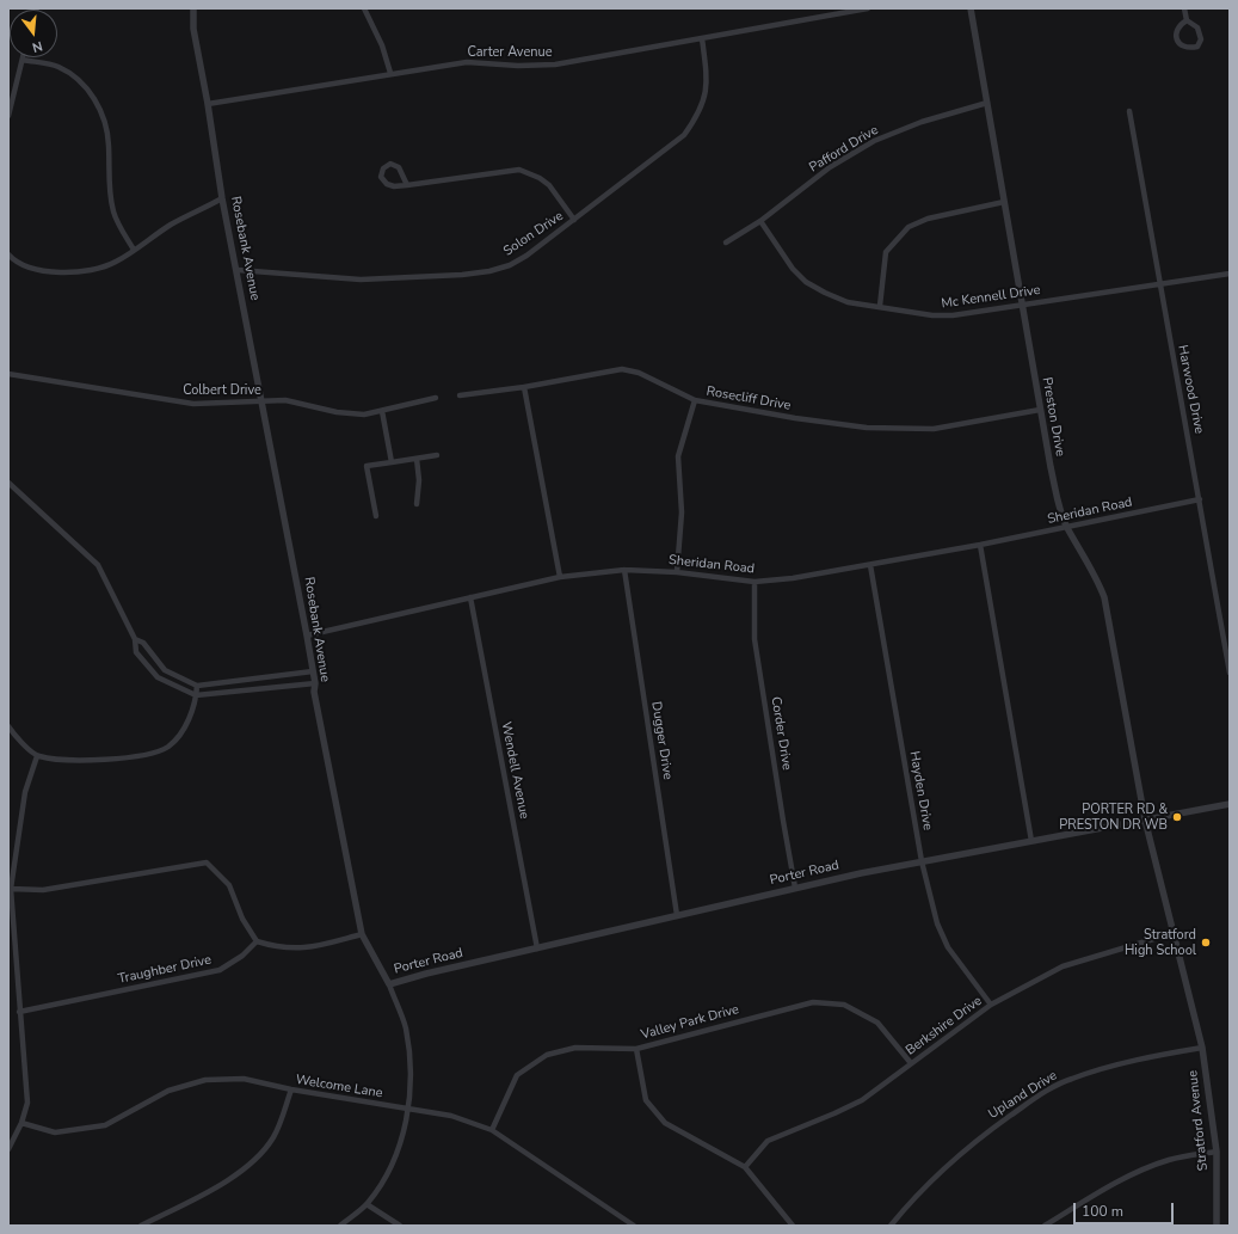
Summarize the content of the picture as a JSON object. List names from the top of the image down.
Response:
{
  "streets": {
    "street": [
      "Carter Avenue",
      "Pafford Drive",
      "Solon Drive",
      "Rosebank Avenue",
      "Mc Kennell Drive",
      "Harwood Drive",
      "Colbert Drive",
      "Rosecliff Drive",
      "Preston Drive",
      "Sheridan Road",
      "Corder Drive",
      "Dugger Drive",
      "Wendell Avenue",
      "Hayden Drive",
      "Porter Road",
      "Traughber Drive",
      "Valley Park Drive",
      "Berkshire Drive",
      "Welcome Lane",
      "Upland Drive",
      "Stratford Avenue"
    ]
  },
  "crossings": [
    ["Carter Avenue", "Solon Drive"],
    ["Carter Avenue", "Rosebank Avenue"],
    ["Pafford Drive", "Mc Kennell Drive"],
    ["Pafford Drive", "Preston Drive"],
    ["Solon Drive", "Rosebank Avenue"],
    ["Rosebank Avenue", "Colbert Drive"],
    ["Rosebank Avenue", "Sheridan Road"],
    ["Rosebank Avenue", "Porter Road"],
    ["Rosebank Avenue", "Welcome Lane"],
    ["Mc Kennell Drive", "Harwood Drive"],
    ["Mc Kennell Drive", "Preston Drive"],
    ["Harwood Drive", "Sheridan Road"],
    ["Rosecliff Drive", "Preston Drive"],
    ["Preston Drive", "Sheridan Road"],
    ["Preston Drive", "Porter Road"],
    ["Preston Drive", "Stratford Avenue"],
    ["Sheridan Road", "Corder Drive"],
    ["Sheridan Road", "Dugger Drive"],
    ["Sheridan Road", "Wendell Avenue"],
    ["Sheridan Road", "Hayden Drive"],
    ["Corder Drive", "Porter Road"],
    ["Dugger Drive", "Porter Road"],
    ["Wendell Avenue", "Porter Road"],
    ["Hayden Drive", "Porter Road"],
    ["Hayden Drive", "Berkshire Drive"],
    ["Porter Road", "Stratford Avenue"],
    ["Valley Park Drive", "Berkshire Drive"],
    ["Valley Park Drive", "Welcome Lane"],
    ["Berkshire Drive", "Stratford Avenue"],
    ["Upland Drive", "Stratford Avenue"]
  ],
  "places": ["PORTER RD & PRESTON DR WB", "Stratford High School"],
  "scale_bar": "100 m",
  "north": "bottom"
}
